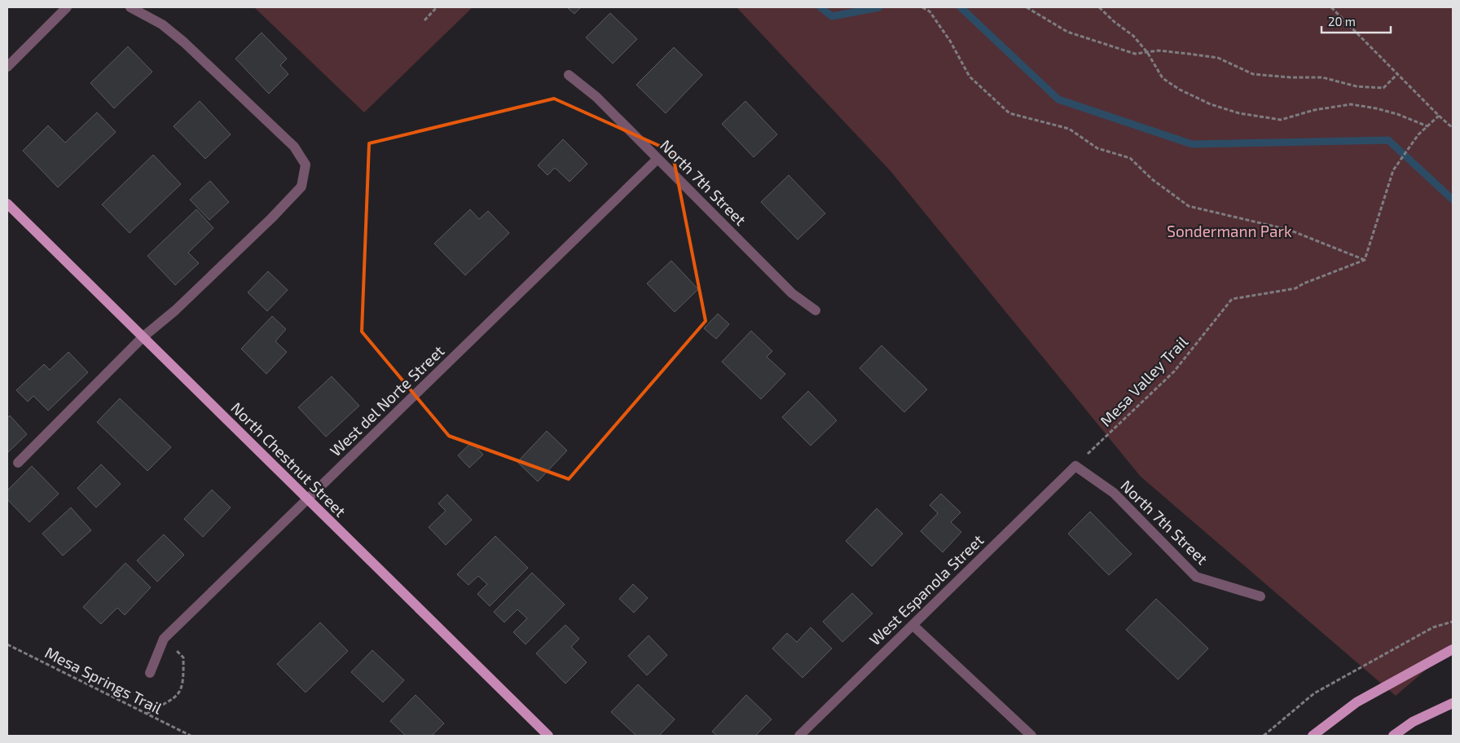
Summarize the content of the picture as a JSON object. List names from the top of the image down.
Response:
{
  "streets": {
    "main road": ["North Chestnut Street"],
    "street": ["North 7th Street", "West del Norte Street", "West Espanola Street"],
    "path": ["Mesa Valley Trail", "Mesa Springs Trail"]
  },
  "crossings": [
    ["North 7th Street", "Mesa Valley Trail"],
    ["North 7th Street", "West del Norte Street"],
    ["North 7th Street", "West Espanola Street"],
    ["Mesa Valley Trail", "West Espanola Street"],
    ["West del Norte Street", "North Chestnut Street"]
  ],
  "parks": ["Sondermann Park"],
  "scale_bar": "20 m"
}
